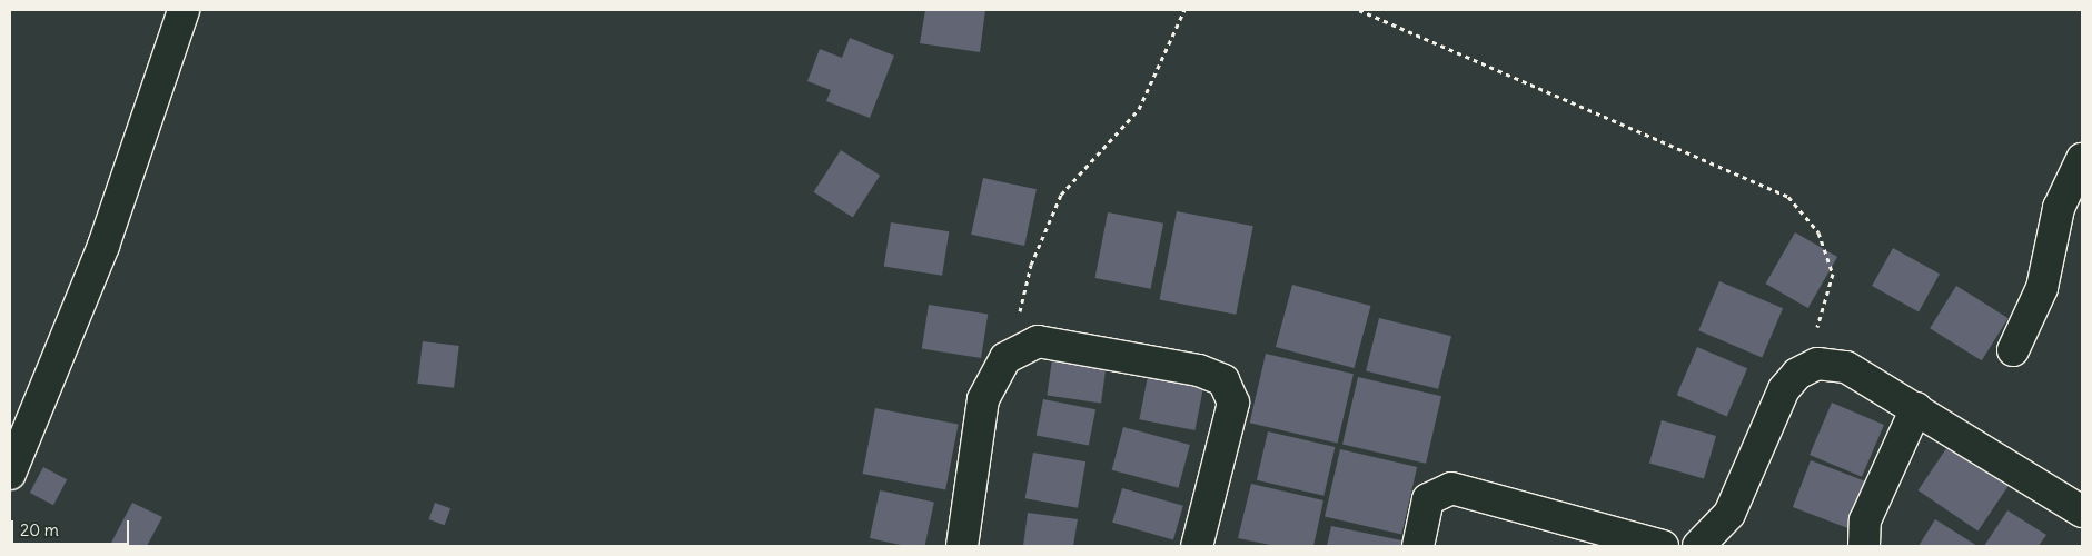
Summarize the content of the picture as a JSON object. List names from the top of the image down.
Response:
{
  "scale_bar": "20 m"
}
